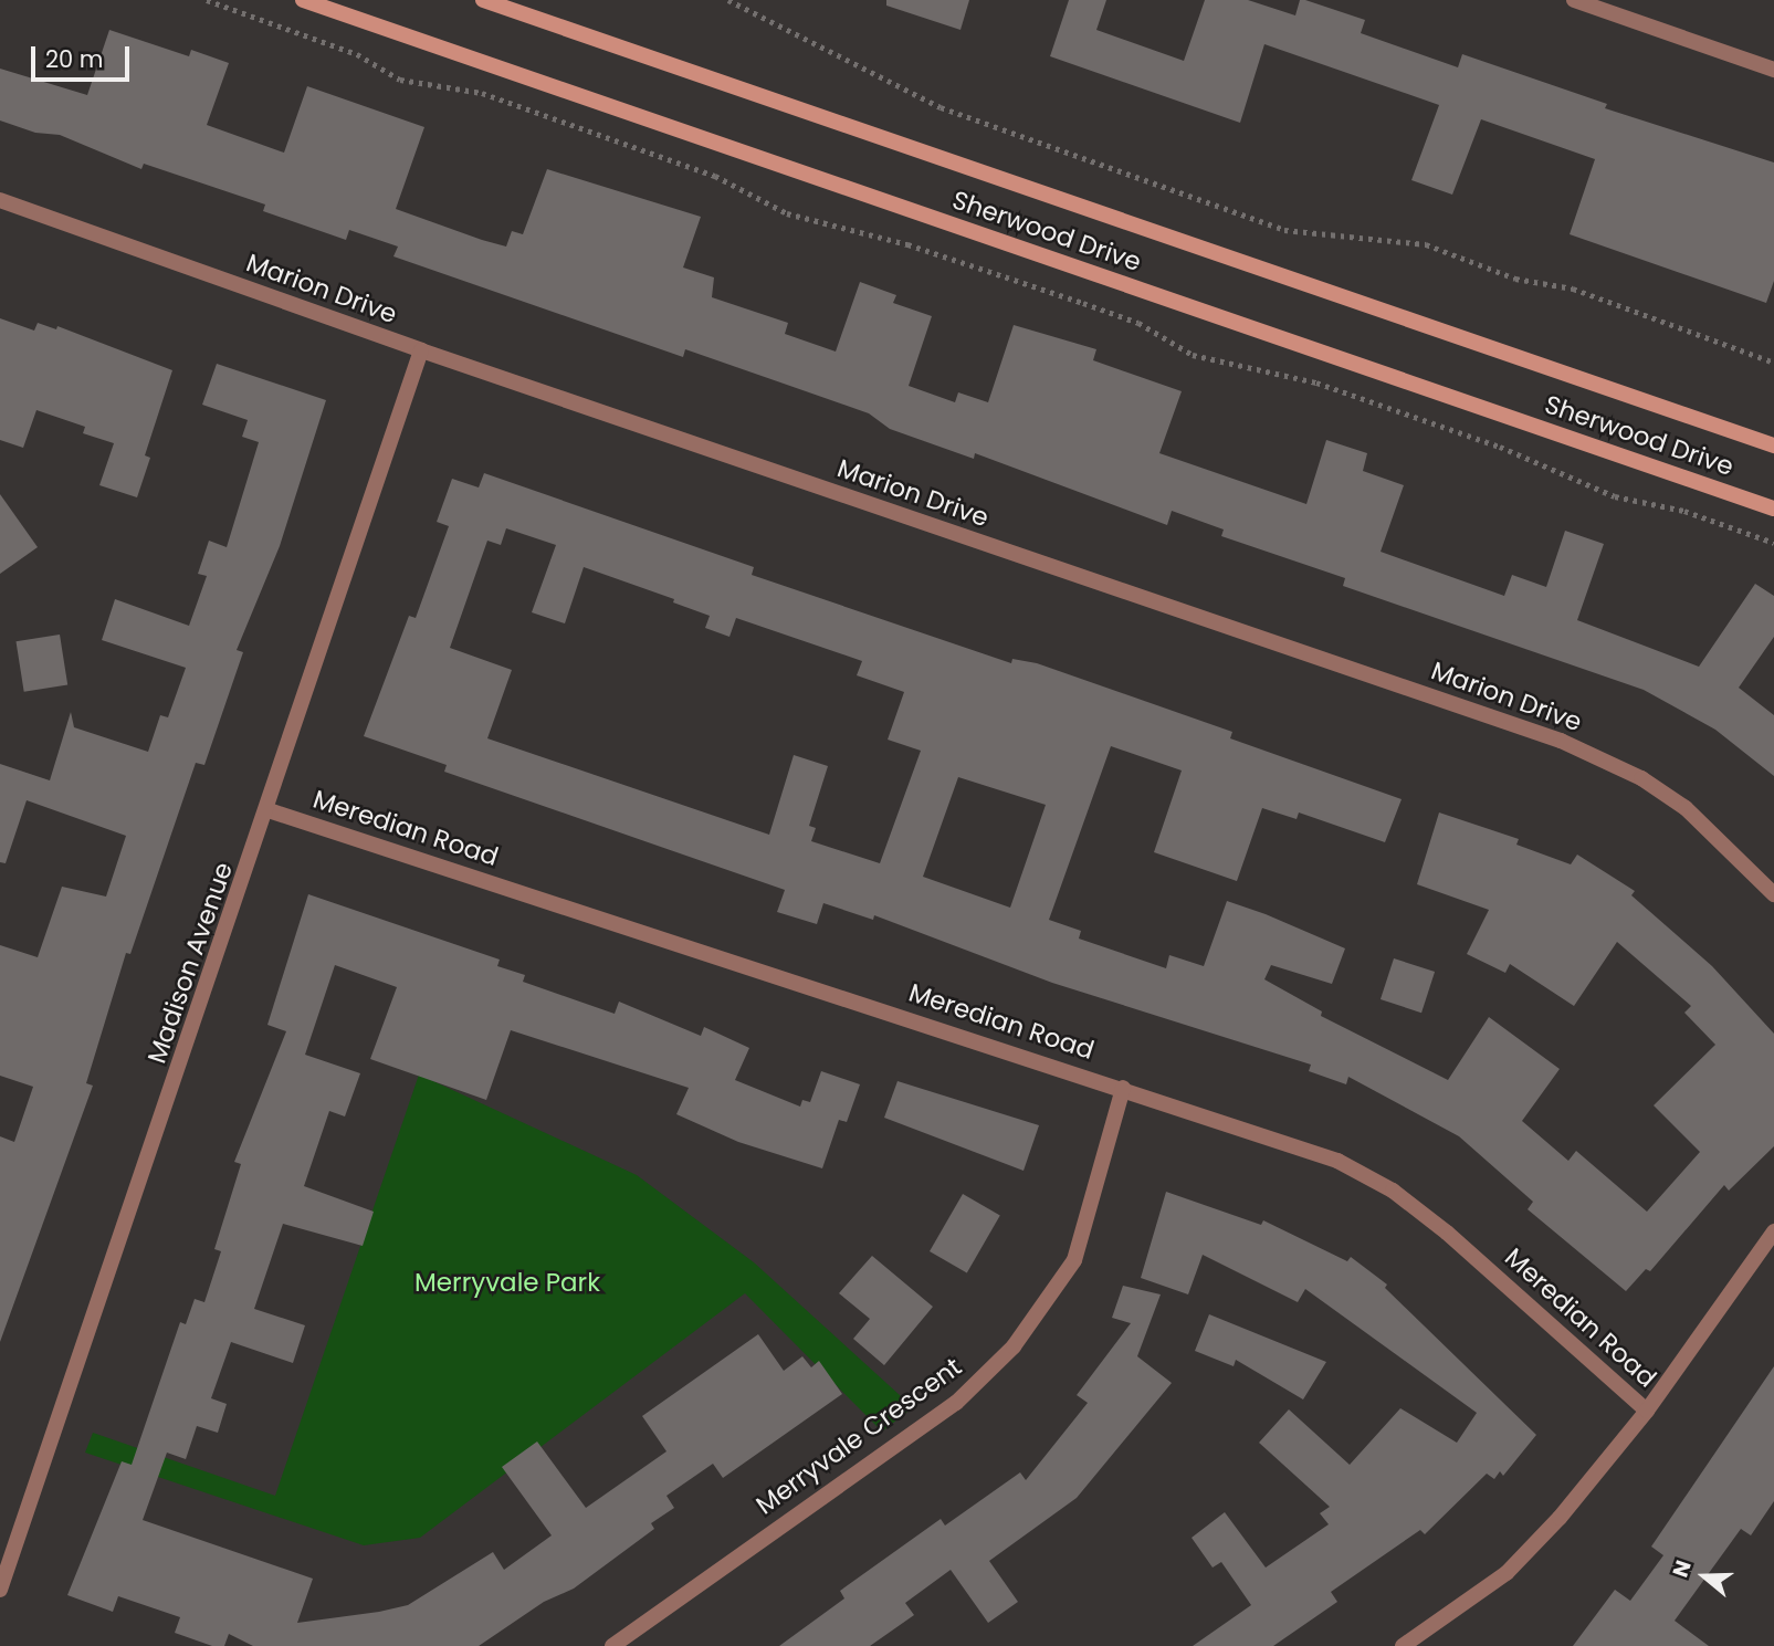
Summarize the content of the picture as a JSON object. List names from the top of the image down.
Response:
{
  "streets": {
    "main road": ["Sherwood Drive"],
    "street": [
      "Marion Drive",
      "Meredian Road",
      "Madison Avenue",
      "Merryvale Crescent"
    ]
  },
  "crossings": [
    ["Marion Drive", "Madison Avenue"],
    ["Meredian Road", "Madison Avenue"],
    ["Meredian Road", "Merryvale Crescent"]
  ],
  "parks": ["Merryvale Park"],
  "scale_bar": "20 m",
  "north": "left"
}
